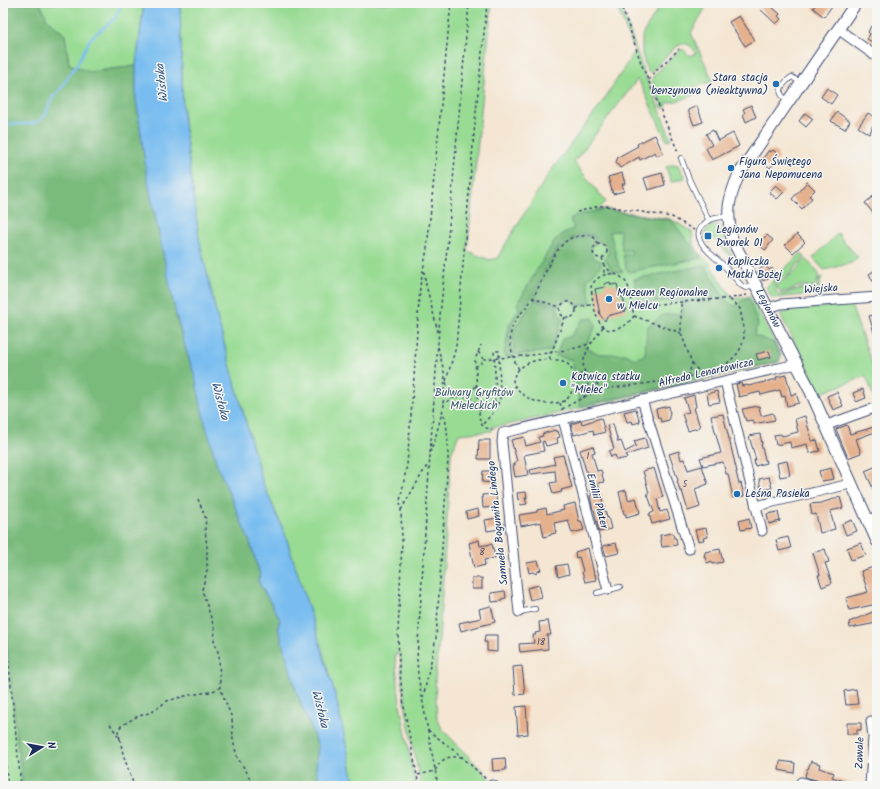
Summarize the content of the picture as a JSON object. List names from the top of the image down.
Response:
{
  "streets": {
    "street": [
      "Wiejska",
      "Legionów",
      "Alfreda Lenartowicza",
      "Emilii Plater",
      "Samuela Bogumiła Lindego",
      "Zawale"
    ]
  },
  "crossings": [
    ["Wiejska", "Legionów"],
    ["Legionów", "Alfreda Lenartowicza"],
    ["Alfreda Lenartowicza", "Emilii Plater"],
    ["Alfreda Lenartowicza", "Samuela Bogumiła Lindego"]
  ],
  "water": ["Wisłoka"],
  "parks": ["Bulwary Gryfitów Mieleckich"],
  "places": {
    "other": [
      "Stara stacja benzynowa (nieaktywna)",
      "Figura Świętego Jana Nepomucena",
      "Kapliczka Matki Bożej",
      "Muzeum Regionalne w Mielcu",
      "Kotwica statku \"Mielec\"",
      "Leśna Pasieka"
    ],
    "transit": ["Legionów Dworek 01"]
  },
  "house_numbers": [
    "1",
    "5",
    "8",
    "18"
  ],
  "north": "right"
}
